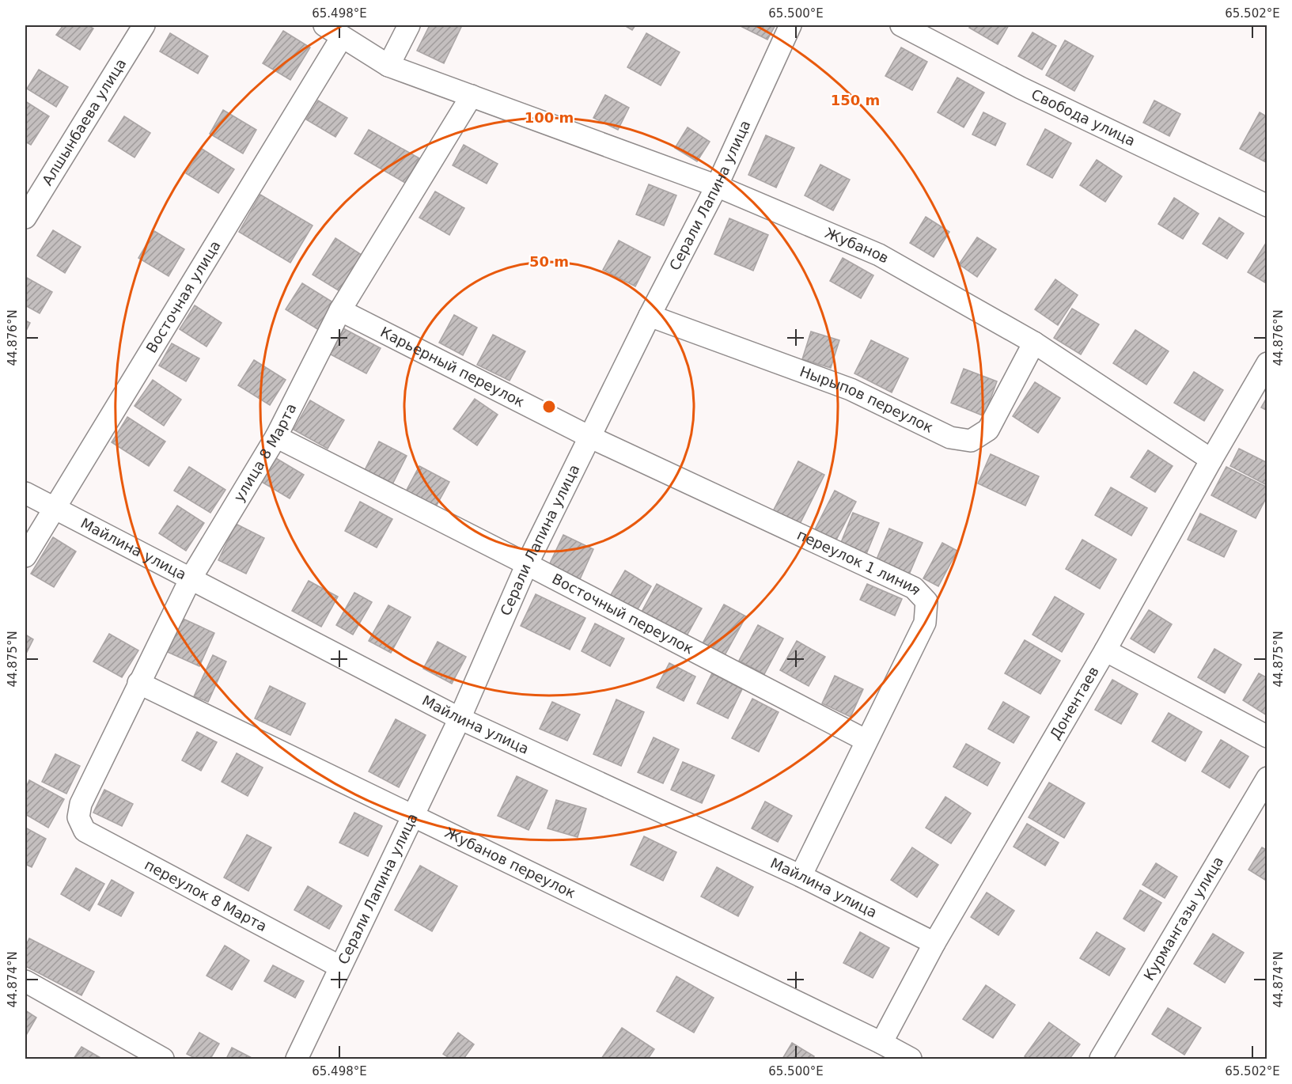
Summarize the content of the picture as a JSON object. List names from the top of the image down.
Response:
{
  "streets": {
    "street": [
      "Свобода улица",
      "Алшынбаева улица",
      "Серали Лапина улица",
      "Жубанов",
      "Восточная улица",
      "Карьерный переулок",
      "Нырыпов переулок",
      "улица 8 Марта",
      "Майлина улица",
      "переулок 1 линия",
      "Восточный переулок",
      "Донентаев",
      "Жубанов переулок",
      "переулок 8 Марта",
      "Курмангазы улица"
    ]
  },
  "crossings": [
    ["Серали Лапина улица", "Жубанов"],
    ["Серали Лапина улица", "Карьерный переулок"],
    ["Серали Лапина улица", "Нырыпов переулок"],
    ["Серали Лапина улица", "Майлина улица"],
    ["Серали Лапина улица", "переулок 1 линия"],
    ["Серали Лапина улица", "Восточный переулок"],
    ["Серали Лапина улица", "Жубанов переулок"],
    ["Серали Лапина улица", "переулок 8 Марта"],
    ["Жубанов", "Восточная улица"],
    ["Жубанов", "Нырыпов переулок"],
    ["Жубанов", "улица 8 Марта"],
    ["Жубанов", "Донентаев"],
    ["Восточная улица", "Майлина улица"],
    ["Карьерный переулок", "улица 8 Марта"],
    ["Карьерный переулок", "переулок 1 линия"],
    ["улица 8 Марта", "Майлина улица"],
    ["улица 8 Марта", "Восточный переулок"],
    ["улица 8 Марта", "Жубанов переулок"],
    ["улица 8 Марта", "переулок 8 Марта"],
    ["Майлина улица", "переулок 1 линия"],
    ["Майлина улица", "Донентаев"],
    ["переулок 1 линия", "Восточный переулок"],
    ["Донентаев", "Жубанов переулок"]
  ],
  "coordinates": [
    "65.498°E",
    "65.500°E",
    "65.502°E",
    "44.876°N",
    "44.875°N",
    "44.874°N"
  ],
  "rings": ["150 m", "100 m", "50 m"]
}
